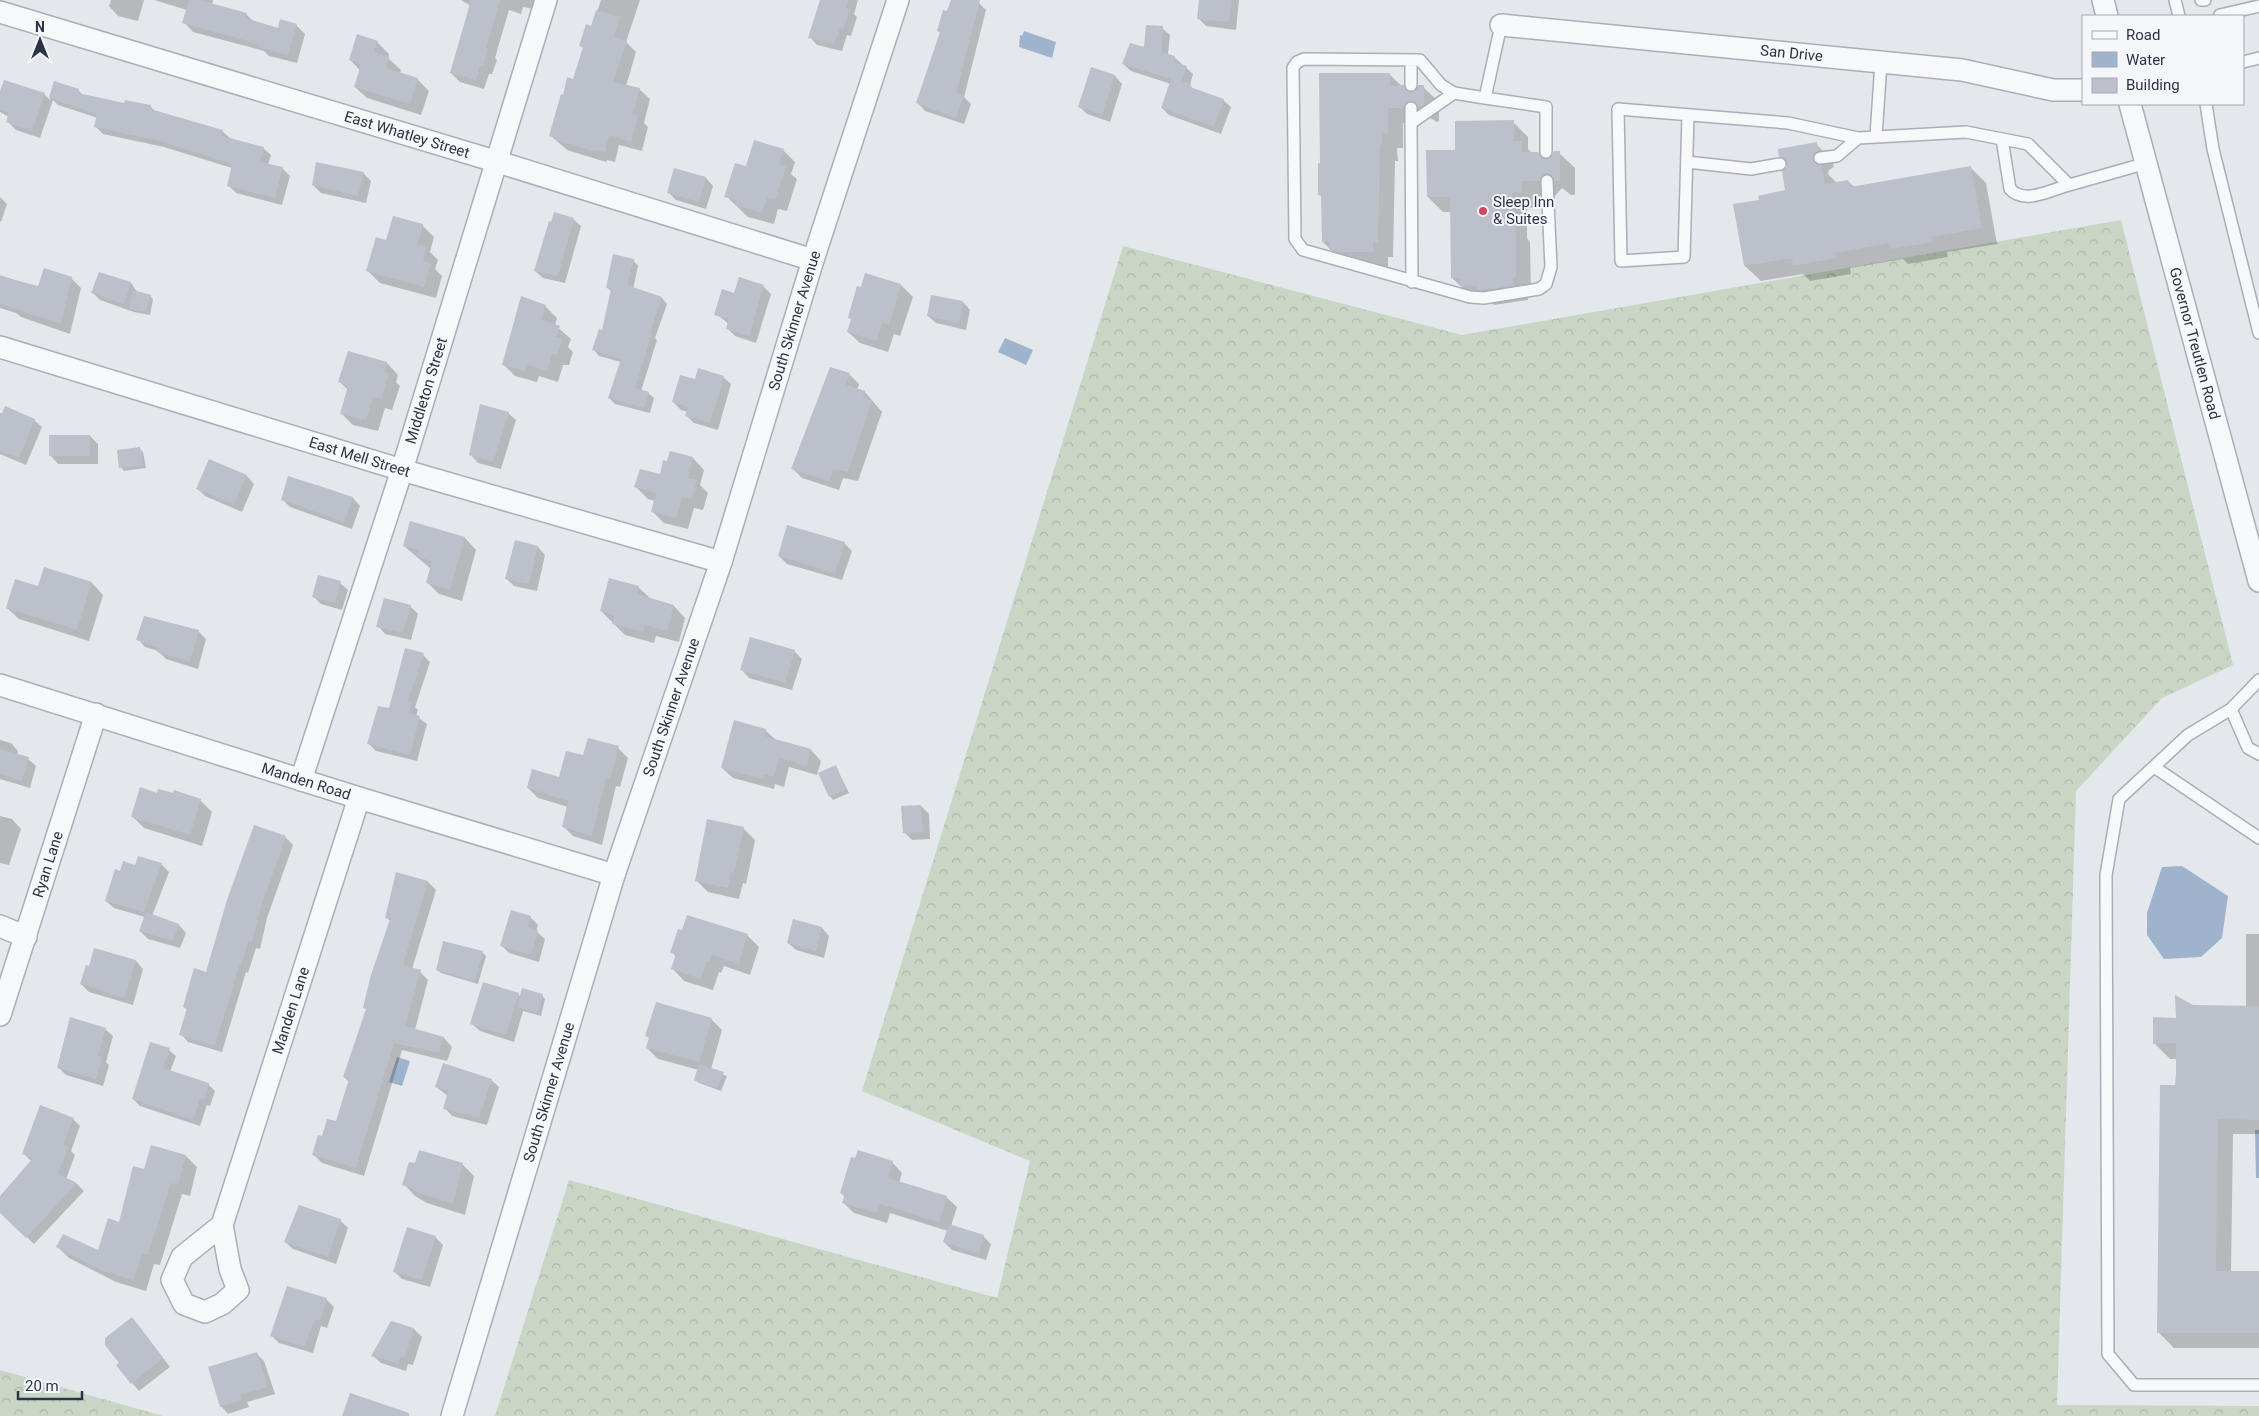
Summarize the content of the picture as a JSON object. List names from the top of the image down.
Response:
{
  "streets": {
    "street": [
      "San Drive",
      "East Whatley Street",
      "South Skinner Avenue",
      "Governor Treutlen Road",
      "Middleton Street",
      "East Mell Street",
      "Manden Road",
      "Ryan Lane",
      "Manden Lane"
    ]
  },
  "crossings": [
    ["East Whatley Street", "South Skinner Avenue"],
    ["East Whatley Street", "Middleton Street"],
    ["South Skinner Avenue", "East Mell Street"],
    ["South Skinner Avenue", "Manden Road"],
    ["Middleton Street", "East Mell Street"],
    ["Middleton Street", "Manden Road"],
    ["Manden Road", "Ryan Lane"],
    ["Manden Road", "Manden Lane"]
  ],
  "places": ["Sleep Inn & Suites"],
  "legend": ["Road", "Water", "Building"],
  "scale_bar": "20 m",
  "north": "top"
}
